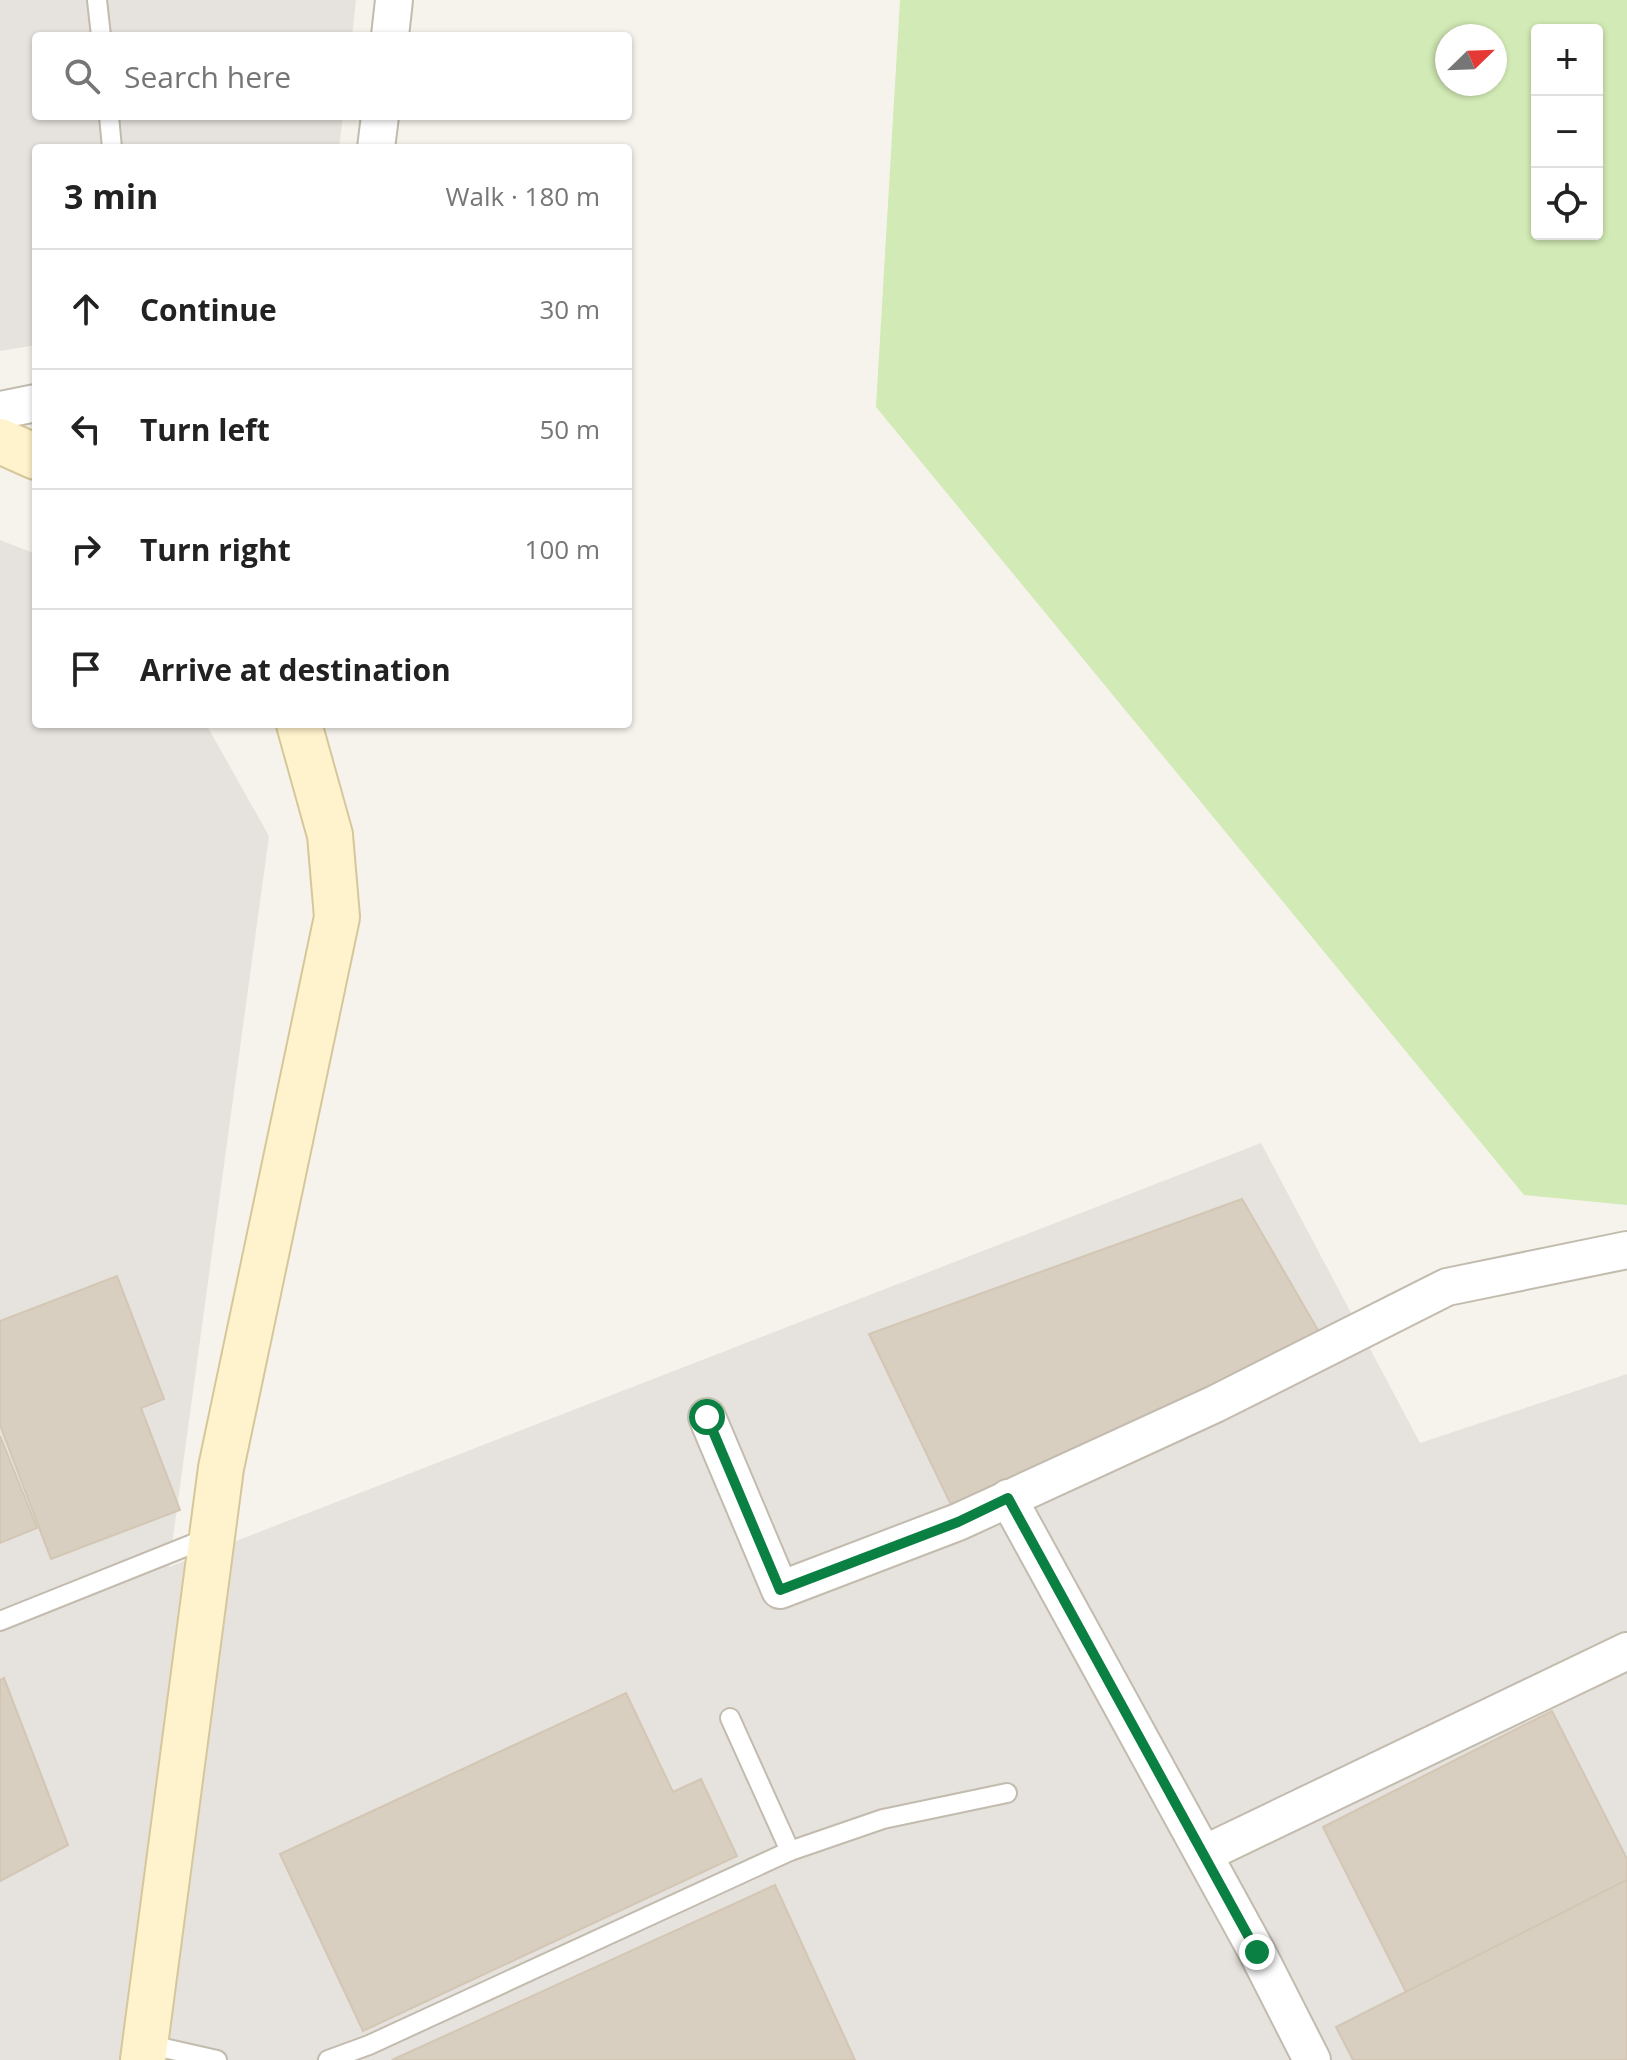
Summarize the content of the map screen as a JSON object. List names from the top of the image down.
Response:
{
  "north": "top right",
  "page": {
    "map_buttons": ["+", "−"],
    "search": "Search here",
    "heading": ["3 min", "Walk · 180 m"],
    "list": [
      ["Continue", "30 m"],
      ["Turn left", "50 m"],
      ["Turn right", "100 m"],
      "Arrive at destination"
    ]
  }
}
